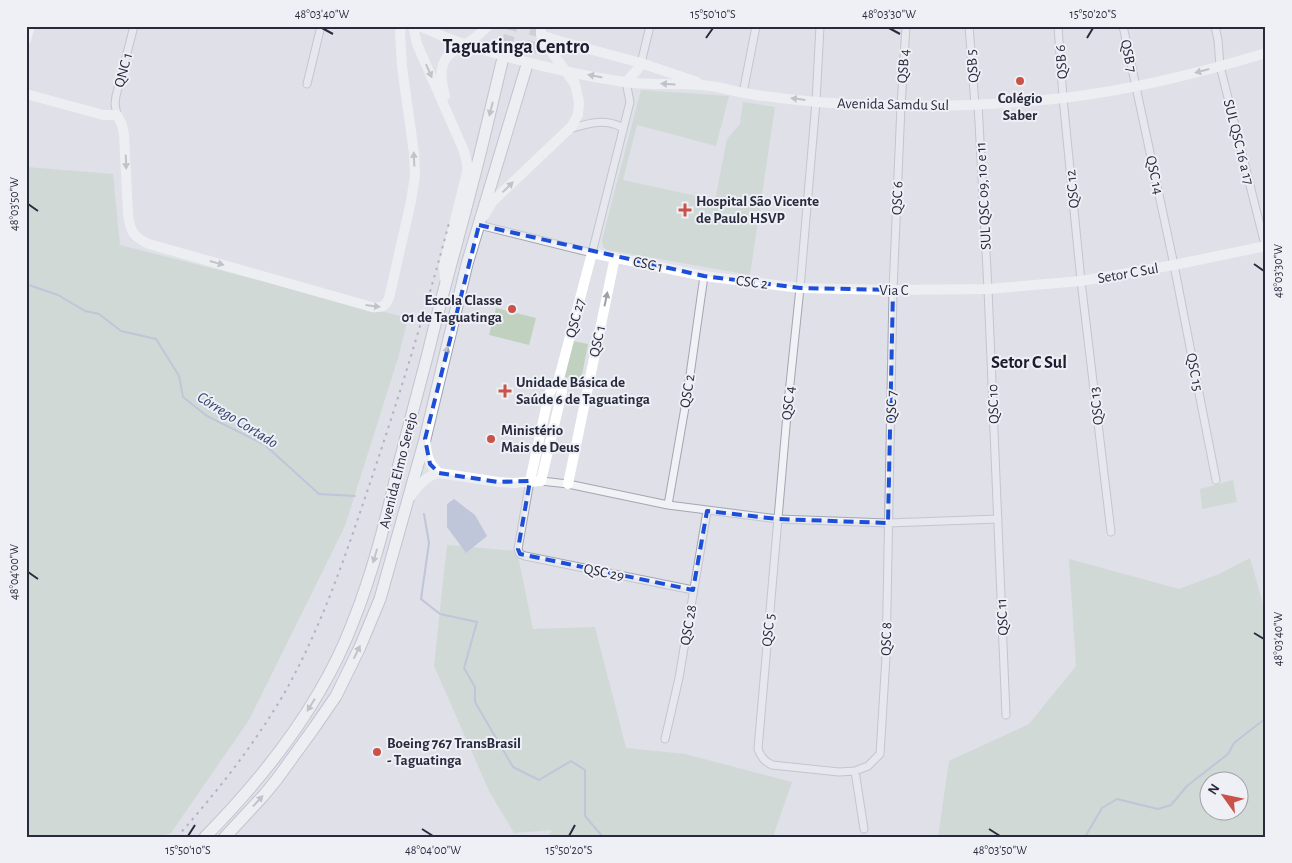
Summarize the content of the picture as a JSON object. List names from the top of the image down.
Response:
{
  "streets": {
    "main road": ["Avenida Elmo Serejo"],
    "street": [
      "QSB 7",
      "QSB 6",
      "QSB 4",
      "QSB 5",
      "QNC 1",
      "Avenida Samdu Sul",
      "SUL QSC 16 a 17",
      "QSC 14",
      "QSC 12",
      "SUL QSC 09, 10 e 11",
      "QSC 6",
      "CSC 1",
      "Setor C Sul",
      "CSC 2",
      "Via C",
      "QSC 27",
      "QSC 1",
      "QSC 15",
      "QSC 2",
      "QSC 4",
      "QSC 10",
      "QSC 13",
      "QSC 7",
      "QSC 29",
      "QSC 11",
      "QSC 28",
      "QSC 5",
      "QSC 8"
    ]
  },
  "crossings": [
    ["QSB 7", "Avenida Samdu Sul"],
    ["QSB 7", "QSC 14"],
    ["QSB 6", "Avenida Samdu Sul"],
    ["QSB 6", "QSC 12"],
    ["QSB 4", "Avenida Samdu Sul"],
    ["QSB 4", "QSC 6"],
    ["QSB 5", "Avenida Samdu Sul"],
    ["QSB 5", "SUL QSC 09, 10 e 11"],
    ["Avenida Samdu Sul", "SUL QSC 16 a 17"],
    ["Avenida Samdu Sul", "QSC 14"],
    ["Avenida Samdu Sul", "QSC 12"],
    ["Avenida Samdu Sul", "SUL QSC 09, 10 e 11"],
    ["Avenida Samdu Sul", "QSC 6"],
    ["Avenida Samdu Sul", "QSC 4"],
    ["SUL QSC 16 a 17", "Setor C Sul"],
    ["QSC 14", "Setor C Sul"],
    ["QSC 14", "QSC 15"],
    ["QSC 12", "Setor C Sul"],
    ["QSC 12", "QSC 13"],
    ["SUL QSC 09, 10 e 11", "Setor C Sul"],
    ["SUL QSC 09, 10 e 11", "Via C"],
    ["SUL QSC 09, 10 e 11", "QSC 10"],
    ["QSC 6", "Via C"],
    ["QSC 6", "QSC 7"],
    ["CSC 1", "CSC 2"],
    ["CSC 1", "QSC 27"],
    ["CSC 1", "QSC 1"],
    ["CSC 1", "QSC 2"],
    ["Setor C Sul", "Via C"],
    ["Setor C Sul", "QSC 15"],
    ["Setor C Sul", "QSC 10"],
    ["Setor C Sul", "QSC 13"],
    ["CSC 2", "Via C"],
    ["CSC 2", "QSC 2"],
    ["CSC 2", "QSC 4"],
    ["Via C", "QSC 4"],
    ["Via C", "QSC 10"],
    ["Via C", "QSC 7"],
    ["QSC 27", "QSC 29"],
    ["QSC 4", "QSC 5"],
    ["QSC 10", "QSC 11"],
    ["QSC 7", "QSC 8"],
    ["QSC 29", "QSC 28"],
    ["QSC 5", "QSC 8"]
  ],
  "one_way": ["QSC 1"],
  "districts": ["Taguatinga Centro", "Setor C Sul"],
  "water": ["Córrego Cortado"],
  "places": {
    "other": [
      "Colégio Saber",
      "Escola Classe 01 de Taguatinga",
      "Ministério Mais de Deus",
      "Boeing 767 TransBrasil - Taguatinga"
    ],
    "health": ["Hospital São Vicente de Paulo HSVP", "Unidade Básica de Saúde 6 de Taguatinga"]
  },
  "north": "top left",
  "coordinates": [
    "48°03'40\"W",
    "15°50'10\"S",
    "48°03'30\"W",
    "15°50'20\"S",
    "48°03'50\"W",
    "48°04'00\"W"
  ]
}
